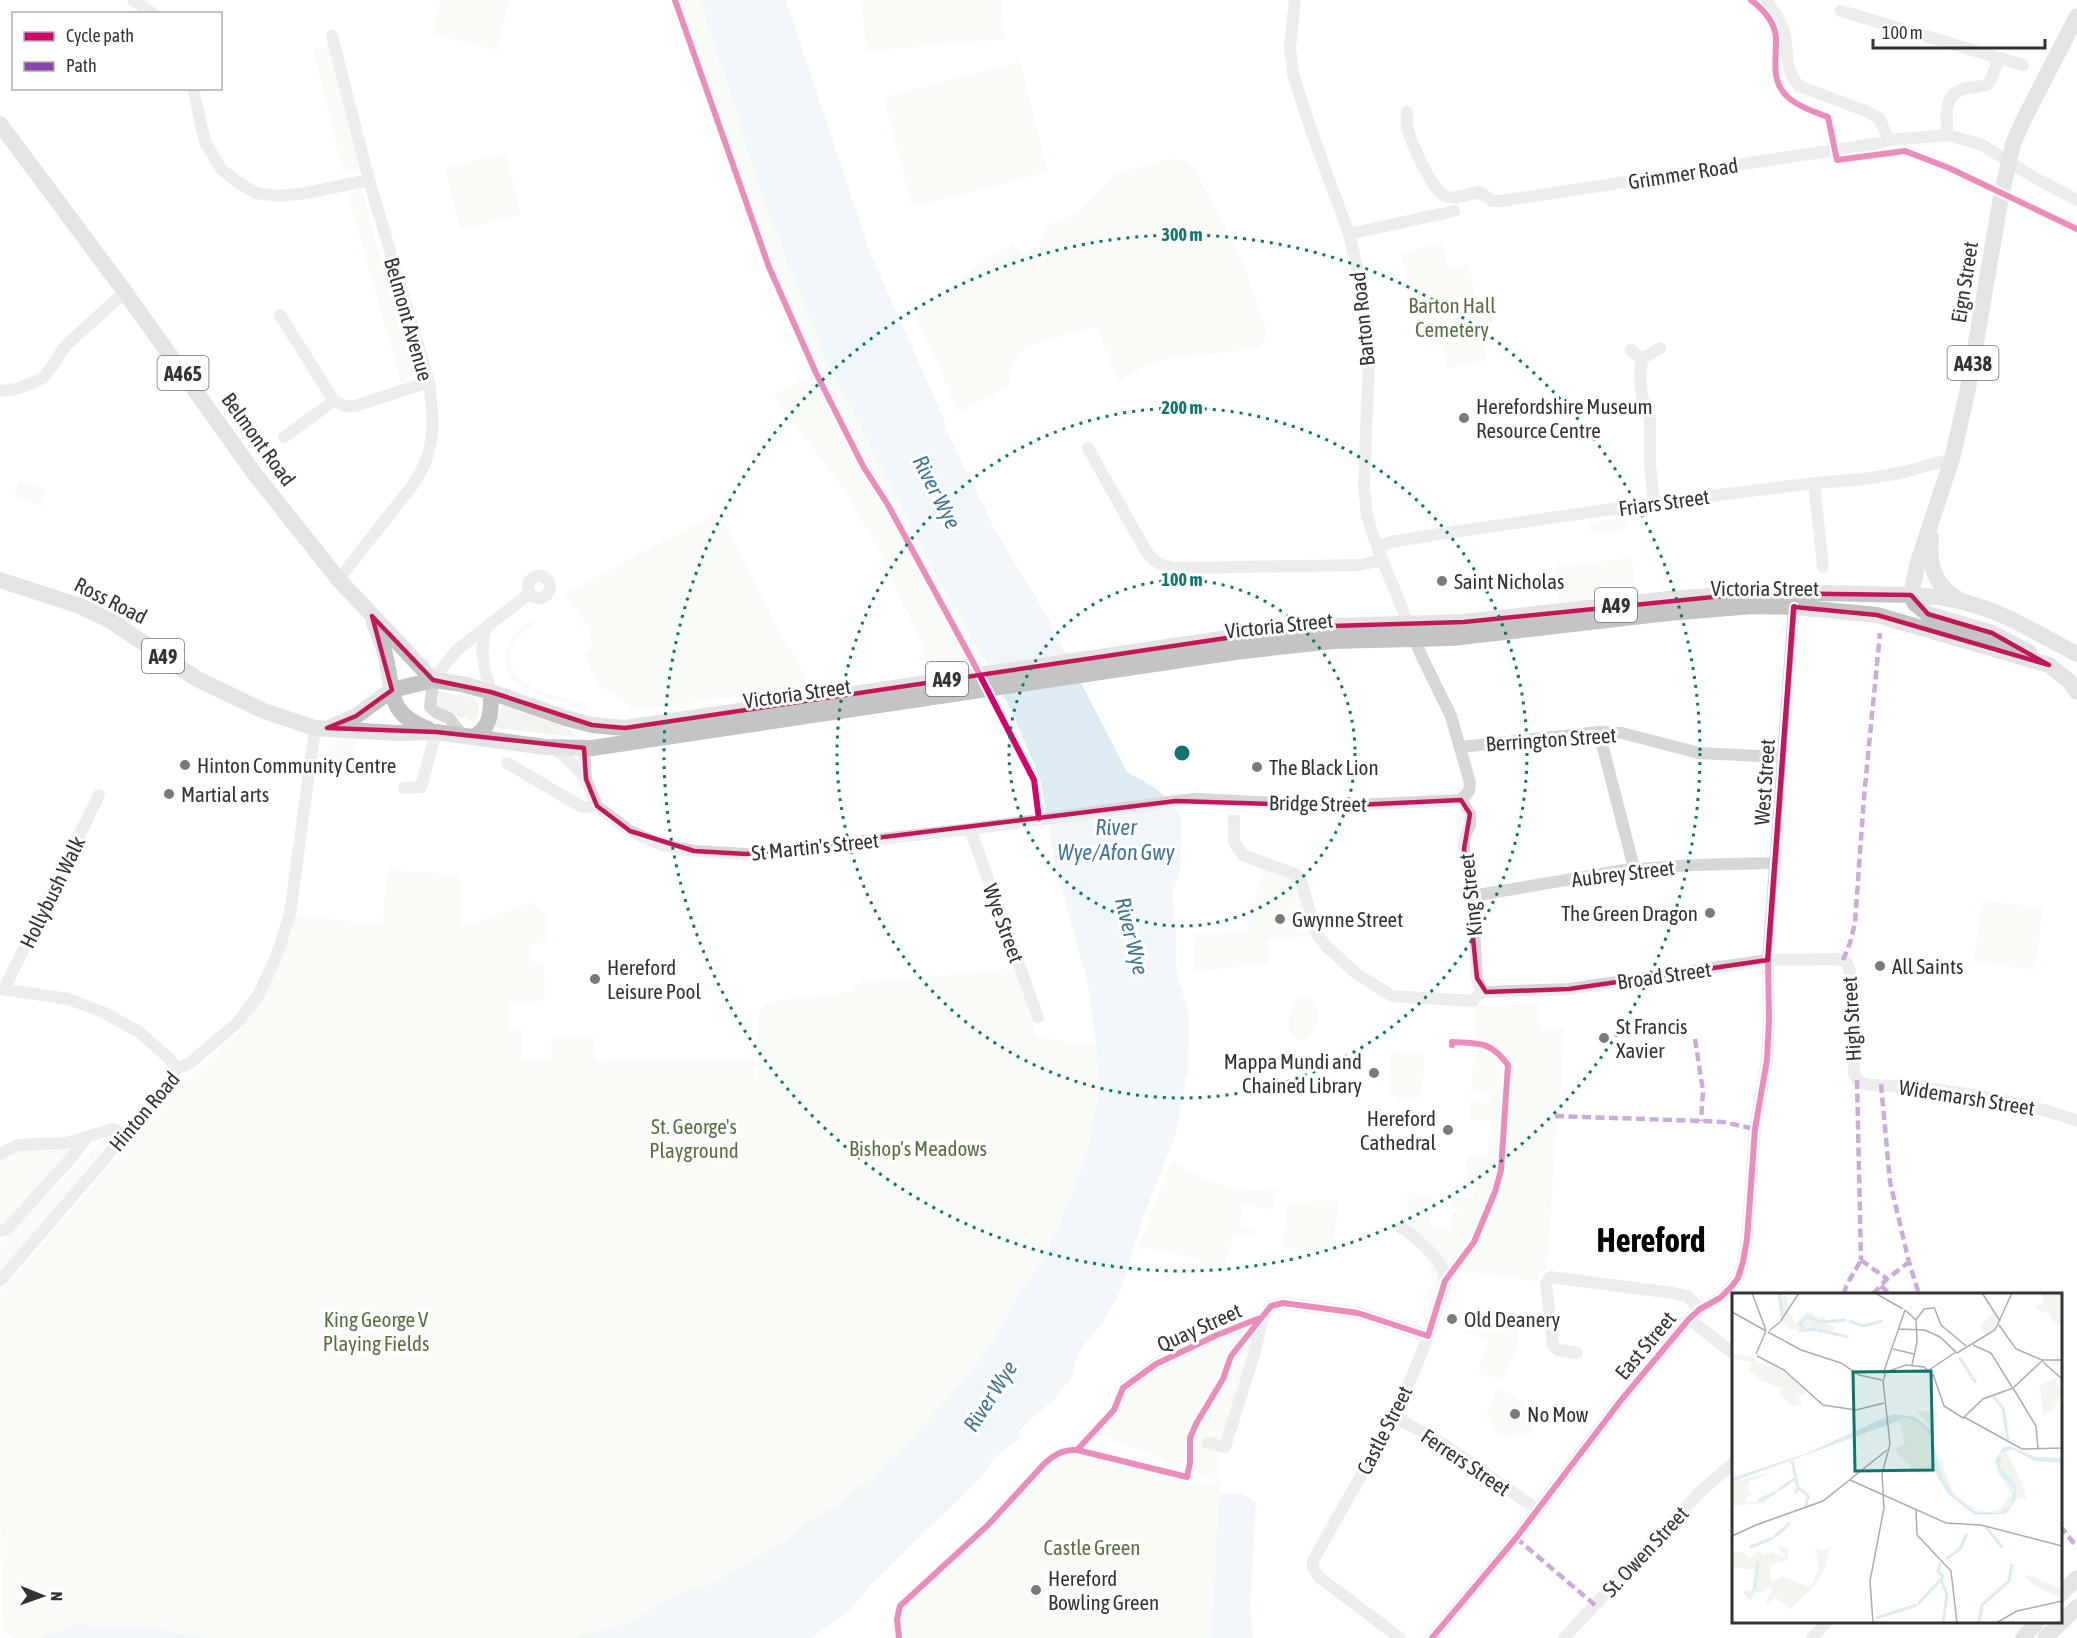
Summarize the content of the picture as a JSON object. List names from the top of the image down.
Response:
{
  "streets": {
    "highway": [
      "Eign Street",
      "A438",
      "A465",
      "Belmont Road",
      "Victoria Street",
      "Ross Road",
      "A49"
    ],
    "street": [
      "Grimmer Road",
      "Belmont Avenue",
      "Barton Road",
      "Friars Street",
      "Berrington Street",
      "West Street",
      "Bridge Street",
      "St Martin's Street",
      "Aubrey Street",
      "Hollybush Walk",
      "King Street",
      "Wye Street",
      "Broad Street",
      "High Street",
      "Widemarsh Street",
      "Hinton Road",
      "Quay Street",
      "East Street",
      "Castle Street",
      "Ferrers Street",
      "St. Owen Street"
    ]
  },
  "crossings": [
    ["Grimmer Road", "Eign Street"],
    ["Grimmer Road", "A438"],
    ["Eign Street", "A438"],
    ["Eign Street", "Friars Street"],
    ["Eign Street", "Victoria Street"],
    ["Belmont Avenue", "Belmont Road"],
    ["Barton Road", "Friars Street"],
    ["Barton Road", "Victoria Street"],
    ["Barton Road", "Berrington Street"],
    ["Barton Road", "Bridge Street"],
    ["Barton Road", "King Street"],
    ["A465", "Belmont Road"],
    ["A465", "Victoria Street"],
    ["A465", "Ross Road"],
    ["Belmont Road", "Victoria Street"],
    ["Victoria Street", "Ross Road"],
    ["Victoria Street", "West Street"],
    ["Ross Road", "Hinton Road"],
    ["Berrington Street", "West Street"],
    ["West Street", "Aubrey Street"],
    ["West Street", "Broad Street"],
    ["West Street", "East Street"],
    ["Bridge Street", "St Martin's Street"],
    ["Bridge Street", "King Street"],
    ["St Martin's Street", "Wye Street"],
    ["Aubrey Street", "King Street"],
    ["King Street", "Broad Street"],
    ["Broad Street", "High Street"],
    ["Broad Street", "East Street"],
    ["High Street", "Widemarsh Street"],
    ["Quay Street", "Castle Street"],
    ["East Street", "Ferrers Street"],
    ["Castle Street", "Ferrers Street"]
  ],
  "districts": ["Hereford"],
  "water": ["River Wye", "River Wye/Afon Gwy"],
  "parks": [
    "Barton Hall Cemetery",
    "St. George's Playground",
    "Bishop's Meadows",
    "King George V Playing Fields",
    "Castle Green"
  ],
  "places": [
    "Herefordshire Museum Resource Centre",
    "Saint Nicholas",
    "Hinton Community Centre",
    "The Black Lion",
    "Martial arts",
    "The Green Dragon",
    "Gwynne Street",
    "All Saints",
    "Hereford Leisure Pool",
    "St Francis Xavier",
    "Mappa Mundi and Chained Library",
    "Hereford Cathedral",
    "Old Deanery",
    "No Mow",
    "Hereford Bowling Green"
  ],
  "legend": ["Cycle path", "Path"],
  "scale_bar": "100 m",
  "north": "right",
  "rings": ["300 m", "200 m", "100 m"]
}
